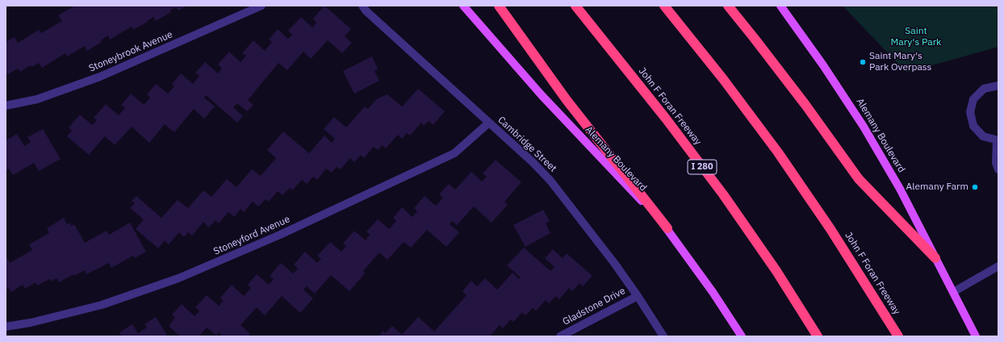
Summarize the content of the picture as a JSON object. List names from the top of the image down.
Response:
{
  "streets": {
    "highway": ["John F Foran Freeway", "I 280"],
    "main road": ["Alemany Boulevard"],
    "street": [
      "Stoneybrook Avenue",
      "Cambridge Street",
      "Stoneyford Avenue",
      "Gladstone Drive"
    ]
  },
  "crossings": [
    ["Cambridge Street", "Stoneyford Avenue"],
    ["Cambridge Street", "Gladstone Drive"]
  ],
  "parks": ["Saint Mary's Park"],
  "places": ["Saint Mary's Park Overpass", "Alemany Farm"]
}
